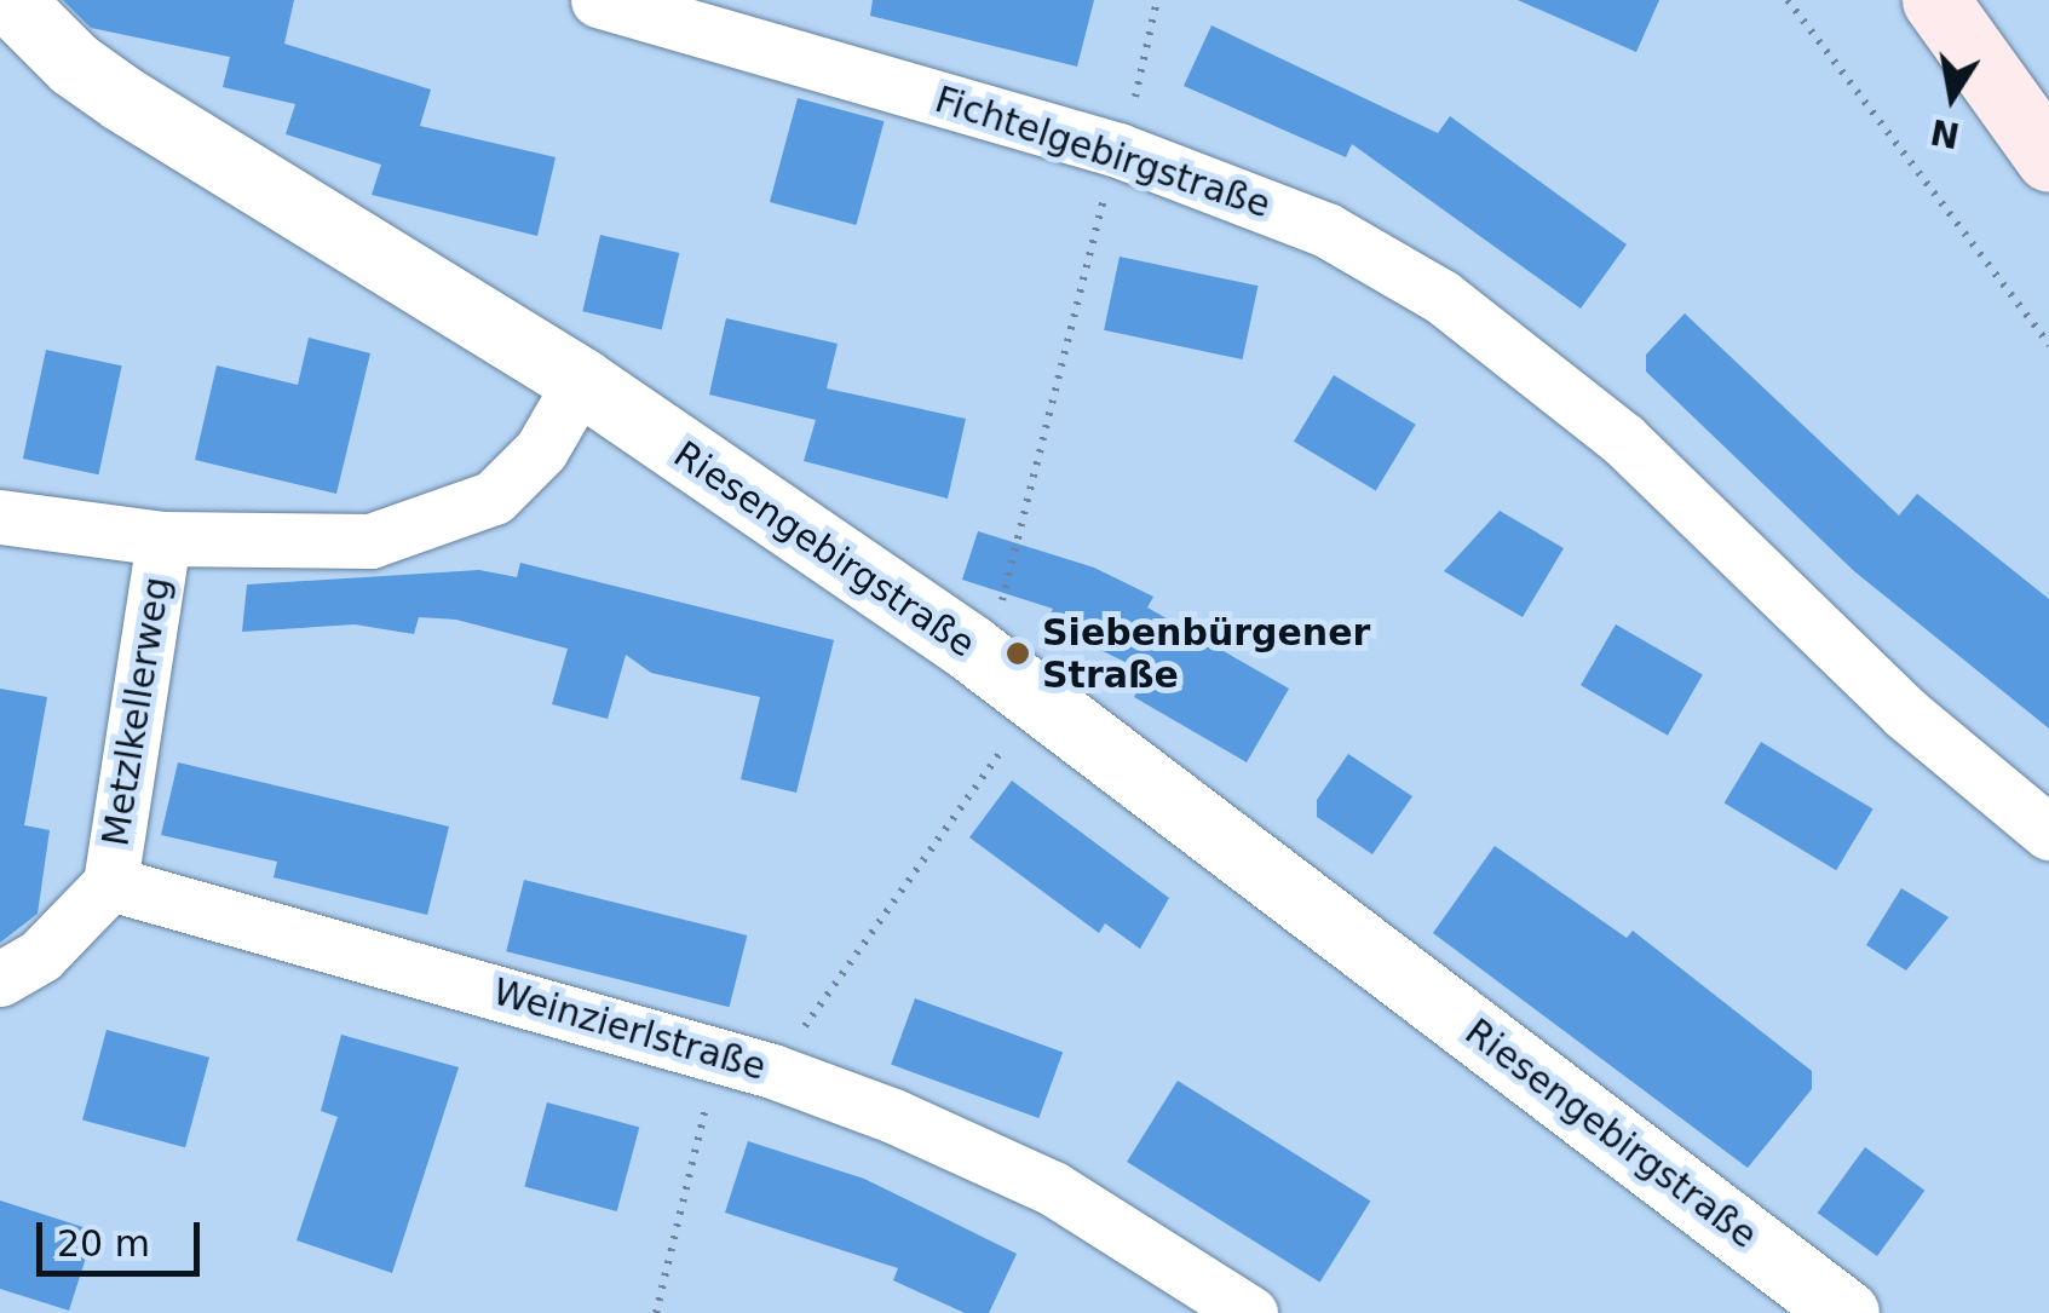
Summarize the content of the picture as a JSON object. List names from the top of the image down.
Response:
{
  "streets": {
    "street": [
      "Fichtelgebirgstraße",
      "Riesengebirgstraße",
      "Metzlkellerweg",
      "Weinzierlstraße"
    ]
  },
  "crossings": [
    ["Metzlkellerweg", "Weinzierlstraße"]
  ],
  "places": ["Siebenbürgener Straße"],
  "scale_bar": "20 m",
  "north": "bottom"
}
